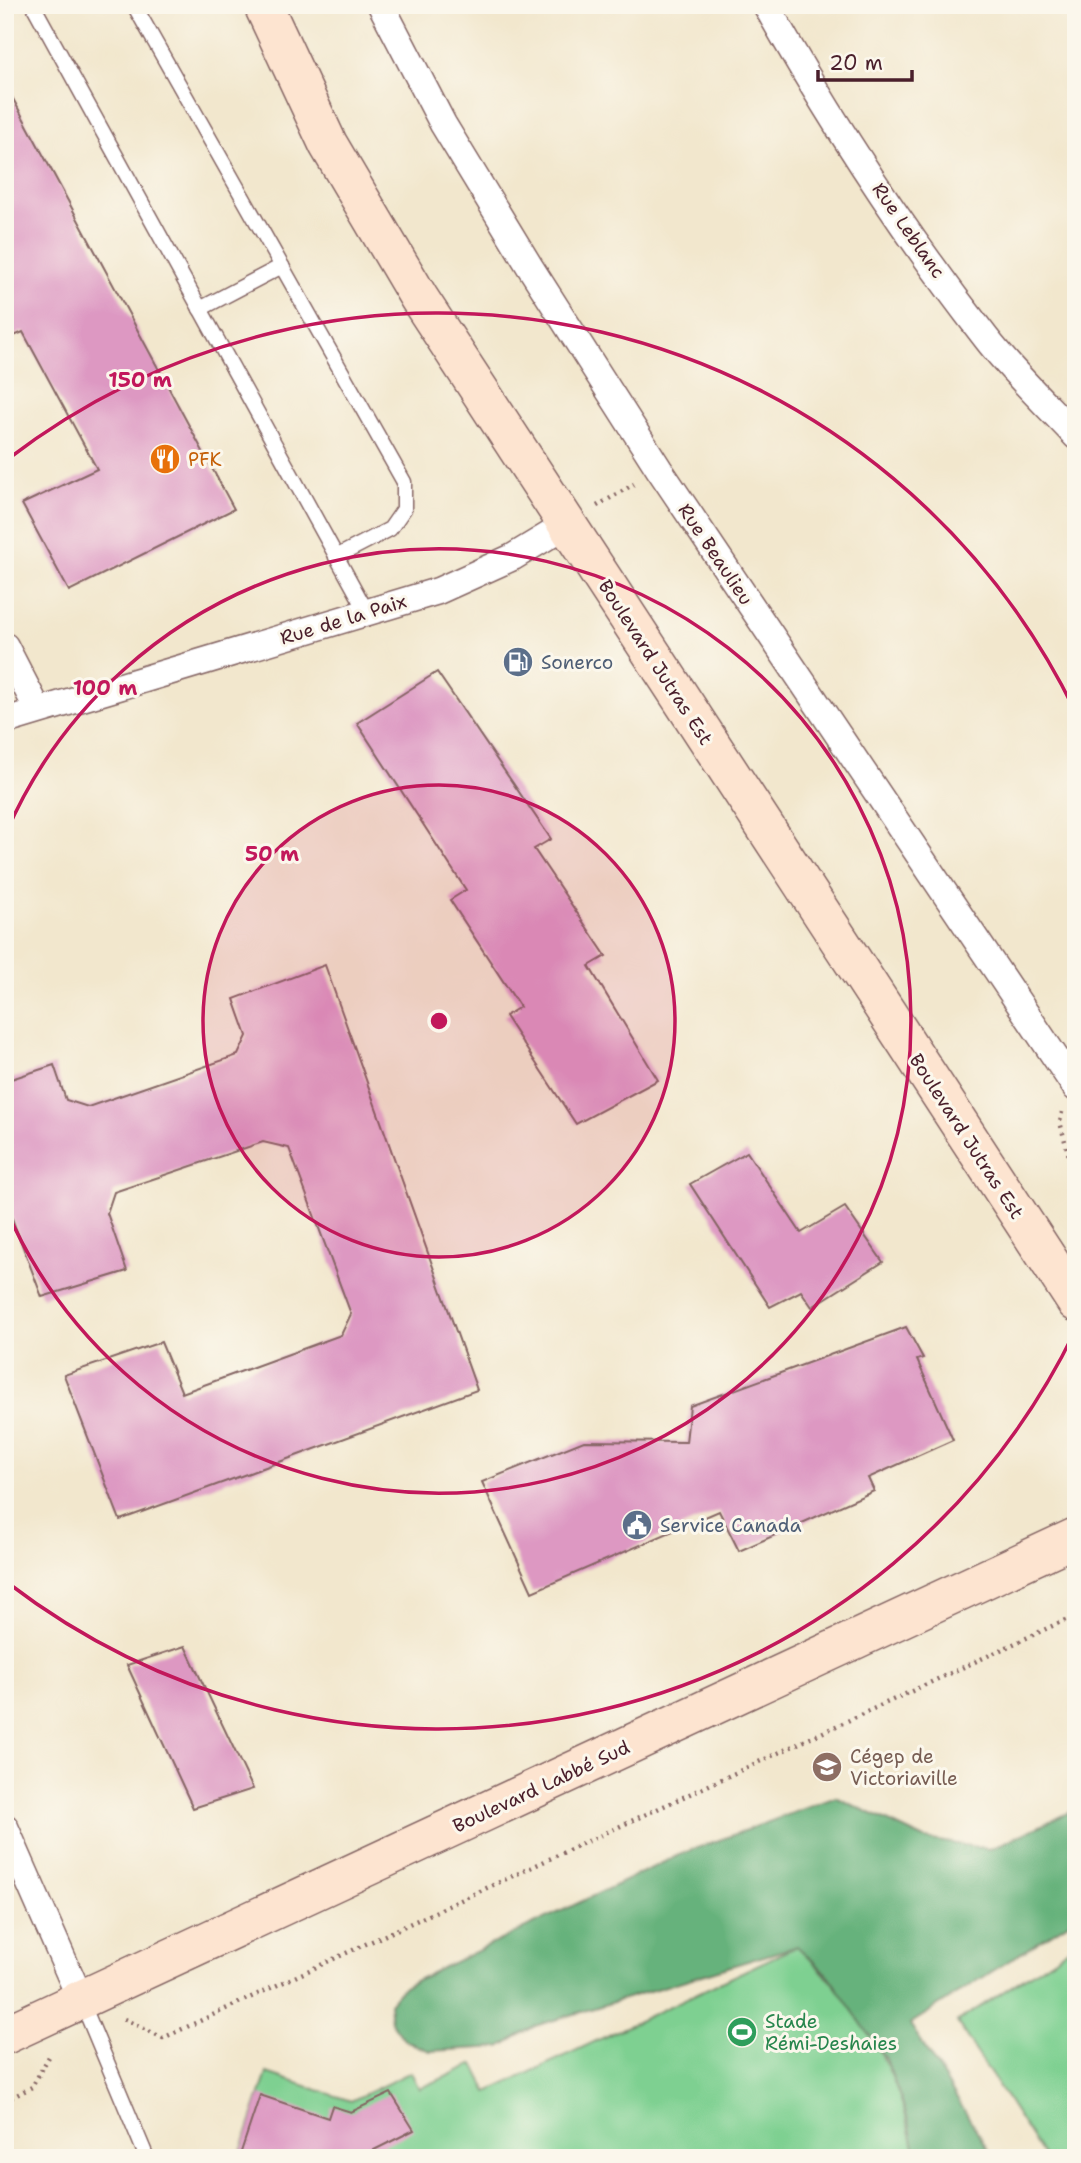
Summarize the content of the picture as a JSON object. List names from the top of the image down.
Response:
{
  "streets": {
    "main road": ["Boulevard Jutras Est", "Boulevard Labbé Sud"],
    "street": ["Rue Leblanc", "Rue Beaulieu", "Rue de la Paix"]
  },
  "crossings": [
    ["Rue de la Paix", "Boulevard Jutras Est"]
  ],
  "places": {
    "restaurant": ["PFK"],
    "fuel station": ["Sonerco"],
    "public building": ["Service Canada"],
    "school or university": ["Cégep de Victoriaville"],
    "sports": ["Stade Rémi-Deshaies"]
  },
  "scale_bar": "20 m",
  "rings": ["150 m", "100 m", "50 m"]
}
